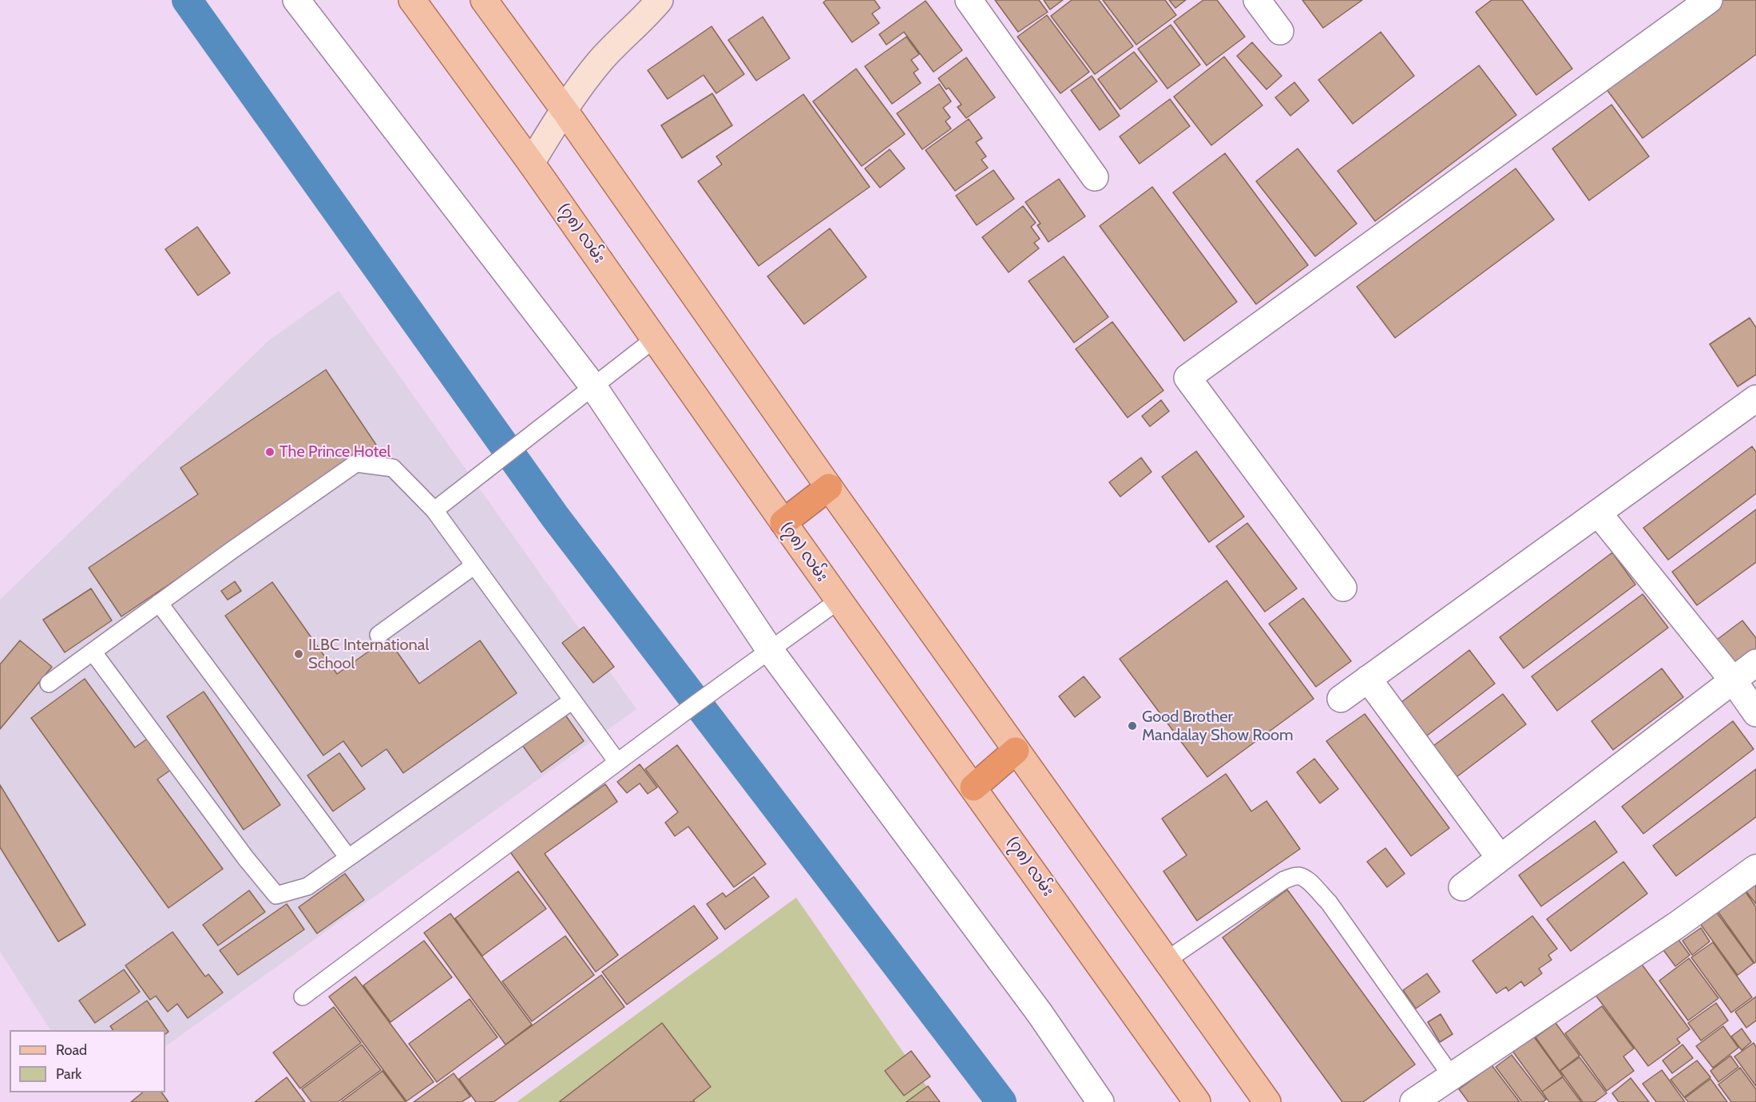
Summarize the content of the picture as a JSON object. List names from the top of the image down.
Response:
{
  "streets": {
    "main road": ["(၇၈) လမ်း"]
  },
  "places": ["The Prince Hotel", "ILBC International School", "Good Brother Mandalay Show Room"],
  "legend": ["Road", "Park"]
}
